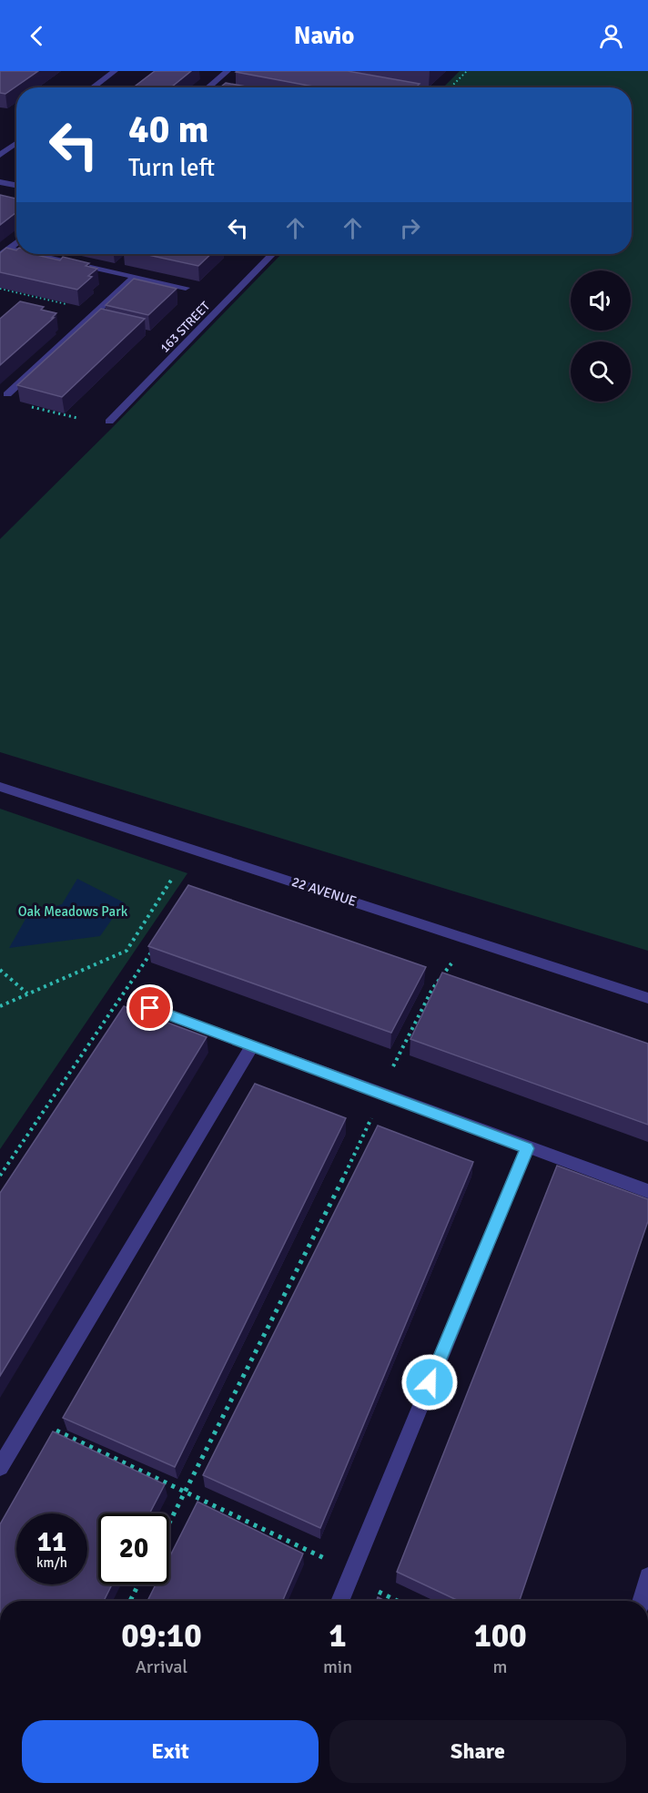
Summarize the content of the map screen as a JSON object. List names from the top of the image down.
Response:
{
  "streets": {
    "street": ["163 STREET", "22 AVENUE"]
  },
  "parks": ["Oak Meadows Park"],
  "page": {
    "header": "Navio",
    "turn": ["40 m", "Turn left"],
    "speed": "11 km/h",
    "limit": "20",
    "eta": [
      "09:10",
      "Arrival",
      "1",
      "min",
      "100",
      "m"
    ],
    "buttons": ["Exit", "Share"]
  }
}
